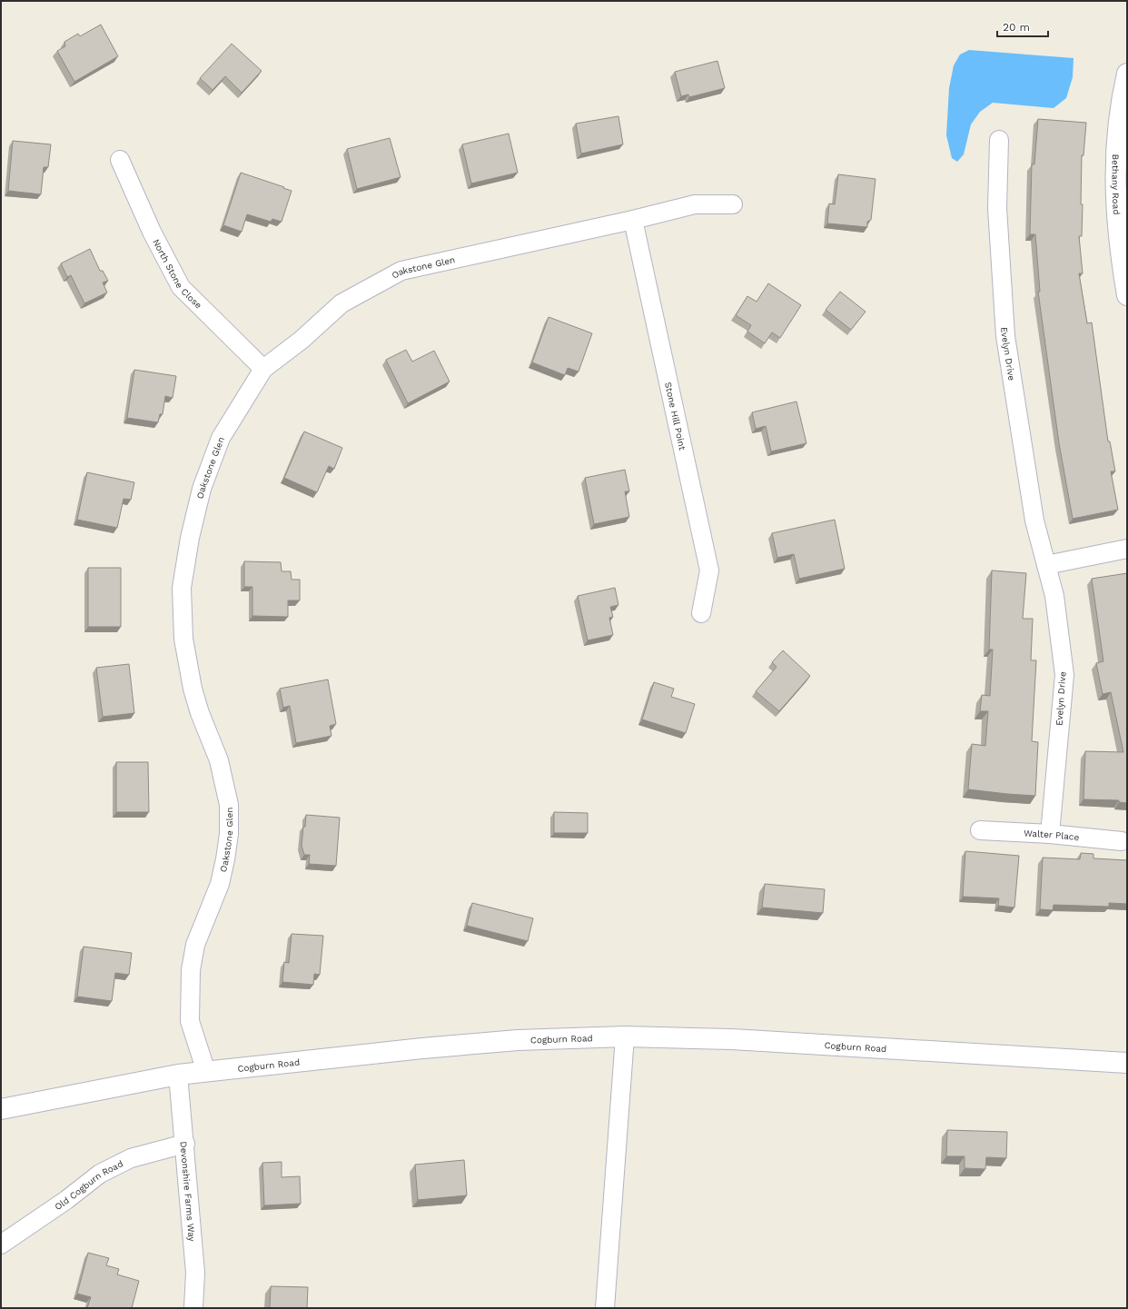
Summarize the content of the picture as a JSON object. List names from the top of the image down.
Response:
{
  "streets": {
    "street": [
      "Bethany Road",
      "Oakstone Glen",
      "North Stone Close",
      "Evelyn Drive",
      "Stone Hill Point",
      "Walter Place",
      "Cogburn Road",
      "Old Cogburn Road",
      "Devonshire Farms Way"
    ]
  },
  "crossings": [
    ["Oakstone Glen", "North Stone Close"],
    ["Oakstone Glen", "Stone Hill Point"],
    ["Oakstone Glen", "Cogburn Road"],
    ["Evelyn Drive", "Walter Place"],
    ["Cogburn Road", "Devonshire Farms Way"],
    ["Old Cogburn Road", "Devonshire Farms Way"]
  ],
  "scale_bar": "20 m"
}
